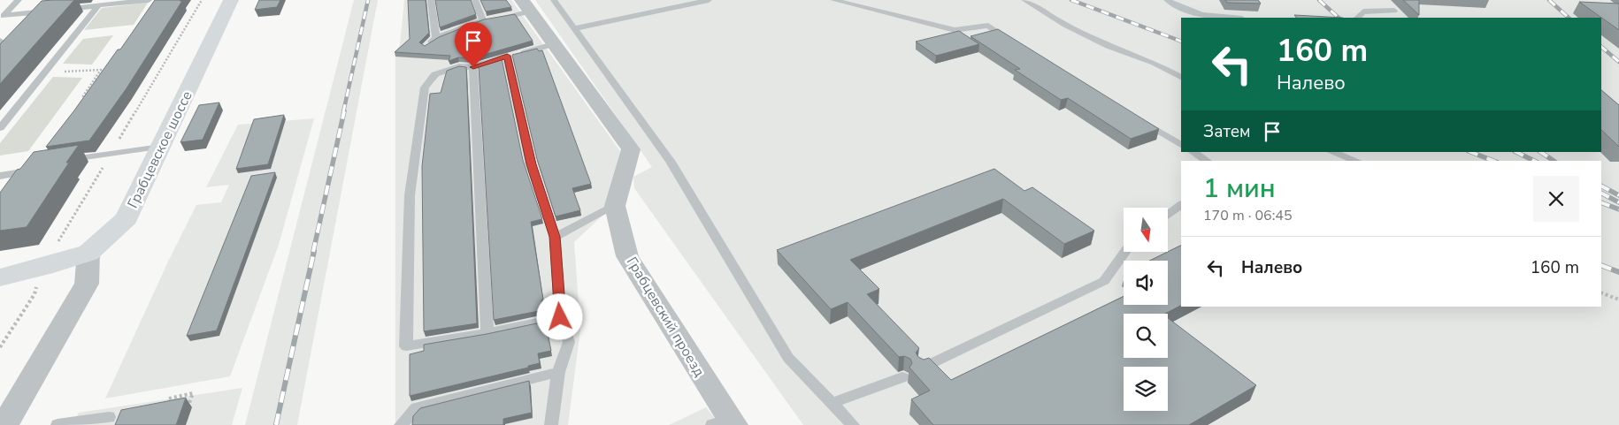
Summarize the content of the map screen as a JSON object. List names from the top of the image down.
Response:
{
  "streets": {
    "main road": ["Грабцевское шоссе"],
    "street": ["Грабцевский проезд"]
  },
  "north": "bottom",
  "page": {
    "turn": ["160 m", "Налево"],
    "then": "Затем",
    "heading": ["1 мин", "170 m · 06:45"],
    "list": [
      {
        "name": "Налево",
        "value": "160 m"
      }
    ]
  }
}
